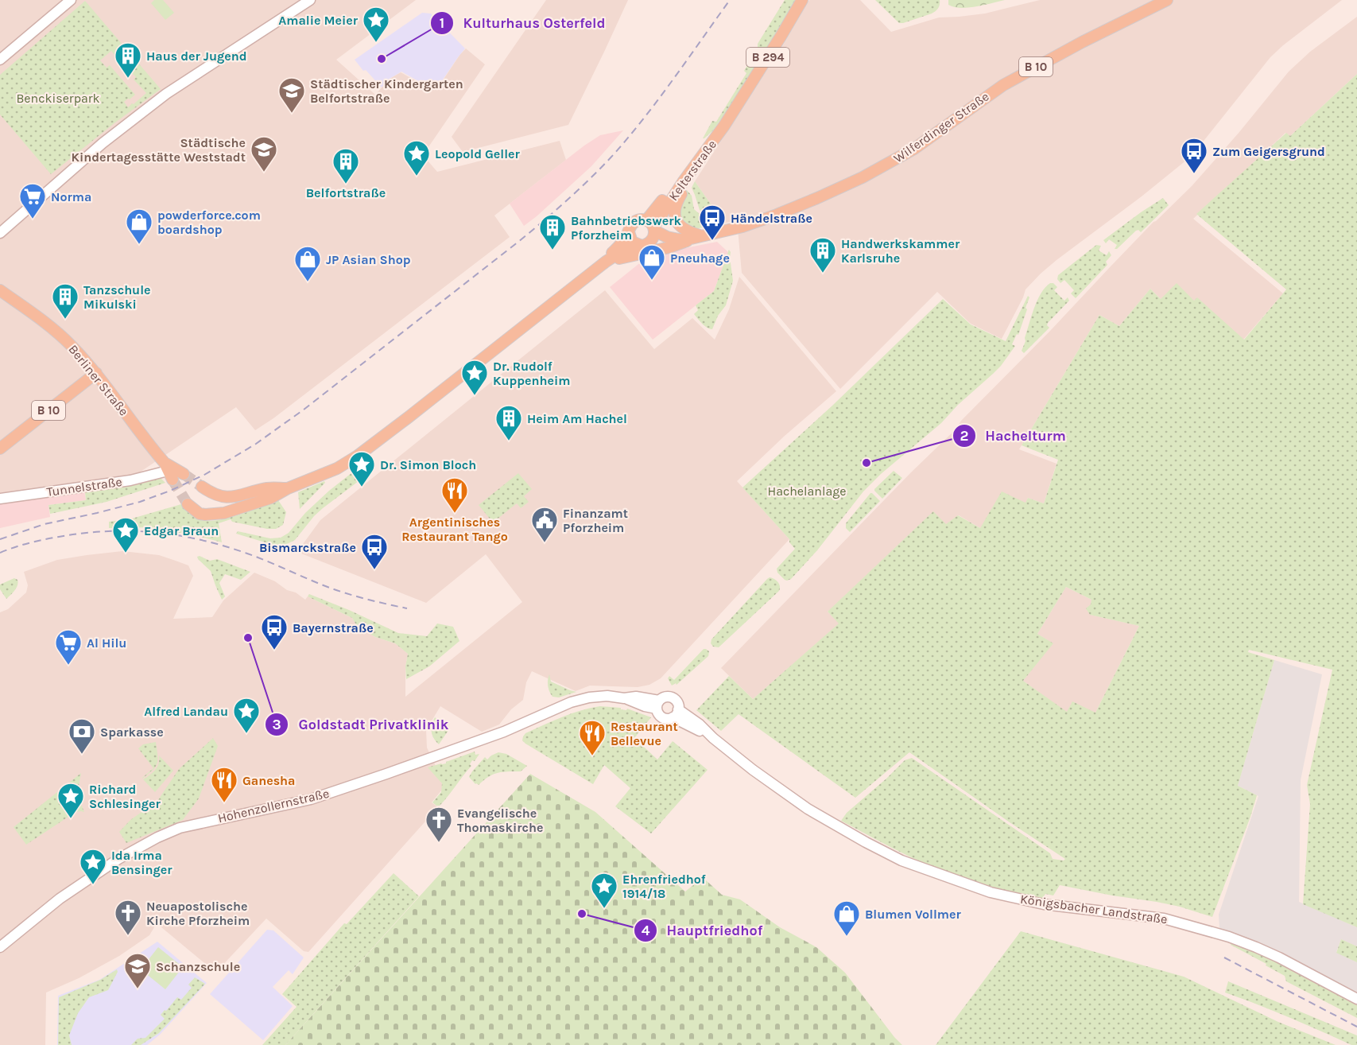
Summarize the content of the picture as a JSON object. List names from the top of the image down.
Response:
{
  "streets": {
    "main road": [
      "B 294",
      "B 10",
      "Wilferdinger Straße",
      "Kelterstraße",
      "Berliner Straße",
      "Tunnelstraße",
      "Hohenzollernstraße",
      "Königsbacher Landstraße"
    ]
  },
  "crossings": [
    ["B 10", "Wilferdinger Straße"],
    ["B 10", "Kelterstraße"],
    ["B 10", "Berliner Straße"],
    ["Wilferdinger Straße", "Kelterstraße"],
    ["Berliner Straße", "Tunnelstraße"],
    ["Hohenzollernstraße", "Königsbacher Landstraße"]
  ],
  "parks": ["Benckiserpark", "Hachelanlage"],
  "places": {
    "place": [
      "Amalie Meier",
      "Leopold Geller",
      "Dr. Rudolf Kuppenheim",
      "Dr. Simon Bloch",
      "Edgar Braun",
      "Alfred Landau",
      "Richard Schlesinger",
      "Ida Irma Bensinger",
      "Ehrenfriedhof 1914/18"
    ],
    "other": [
      "Kulturhaus Osterfeld",
      "Hachelturm",
      "Goldstadt Privatklinik",
      "Hauptfriedhof"
    ],
    "building": [
      "Haus der Jugend",
      "Belfortstraße",
      "Bahnbetriebswerk Pforzheim",
      "Handwerkskammer Karlsruhe",
      "Tanzschule Mikulski",
      "Heim Am Hachel"
    ],
    "school or university": ["Städtischer Kindergarten Belfortstraße", "Städtische Kindertagesstätte Weststadt", "Schanzschule"],
    "bus stop": [
      "Zum Geigersgrund",
      "Händelstraße",
      "Bismarckstraße",
      "Bayernstraße"
    ],
    "supermarket": ["Norma", "Al Hilu"],
    "shop": [
      "powderforce.com boardshop",
      "Pneuhage",
      "JP Asian Shop",
      "Blumen Vollmer"
    ],
    "restaurant": ["Argentinisches Restaurant Tango", "Restaurant Bellevue", "Ganesha"],
    "public building": ["Finanzamt Pforzheim"],
    "bank": ["Sparkasse"],
    "church": ["Evangelische Thomaskirche", "Neuapostolische Kirche Pforzheim"]
  }
}
